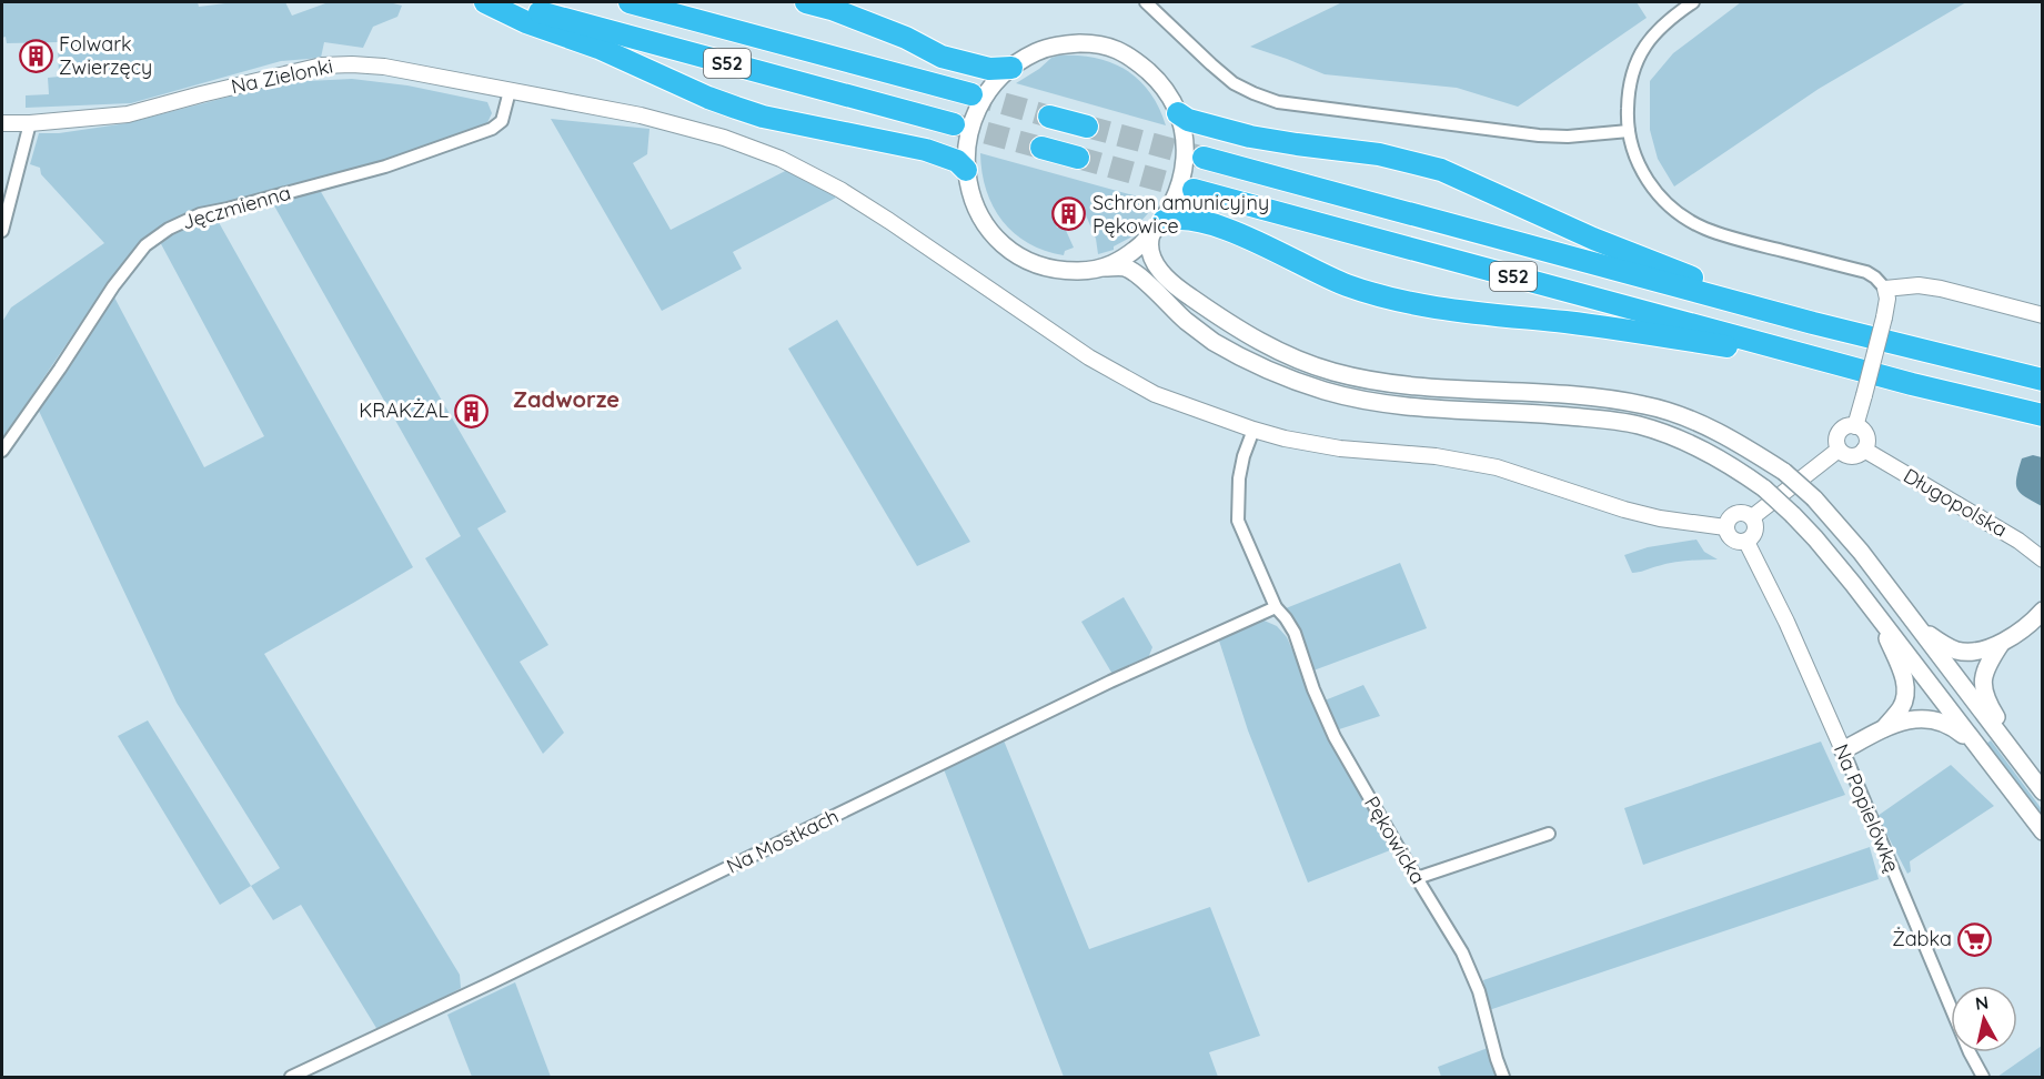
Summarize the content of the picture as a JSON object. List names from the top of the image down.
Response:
{
  "streets": {
    "highway": ["S52"],
    "street": [
      "Na Zielonki",
      "Jęczmienna",
      "Długopolska",
      "Na Popielówkę",
      "Pękowicka",
      "Na Mostkach"
    ]
  },
  "crossings": [
    ["Na Zielonki", "Jęczmienna"],
    ["Na Zielonki", "Na Popielówkę"],
    ["Na Zielonki", "Pękowicka"],
    ["Pękowicka", "Na Mostkach"]
  ],
  "districts": ["Zadworze"],
  "places": {
    "building": ["Folwark Zwierzęcy", "Schron amunicyjny Pękowice", "KRAKŻAL"],
    "supermarket": ["Żabka"]
  },
  "north": "top"
}
